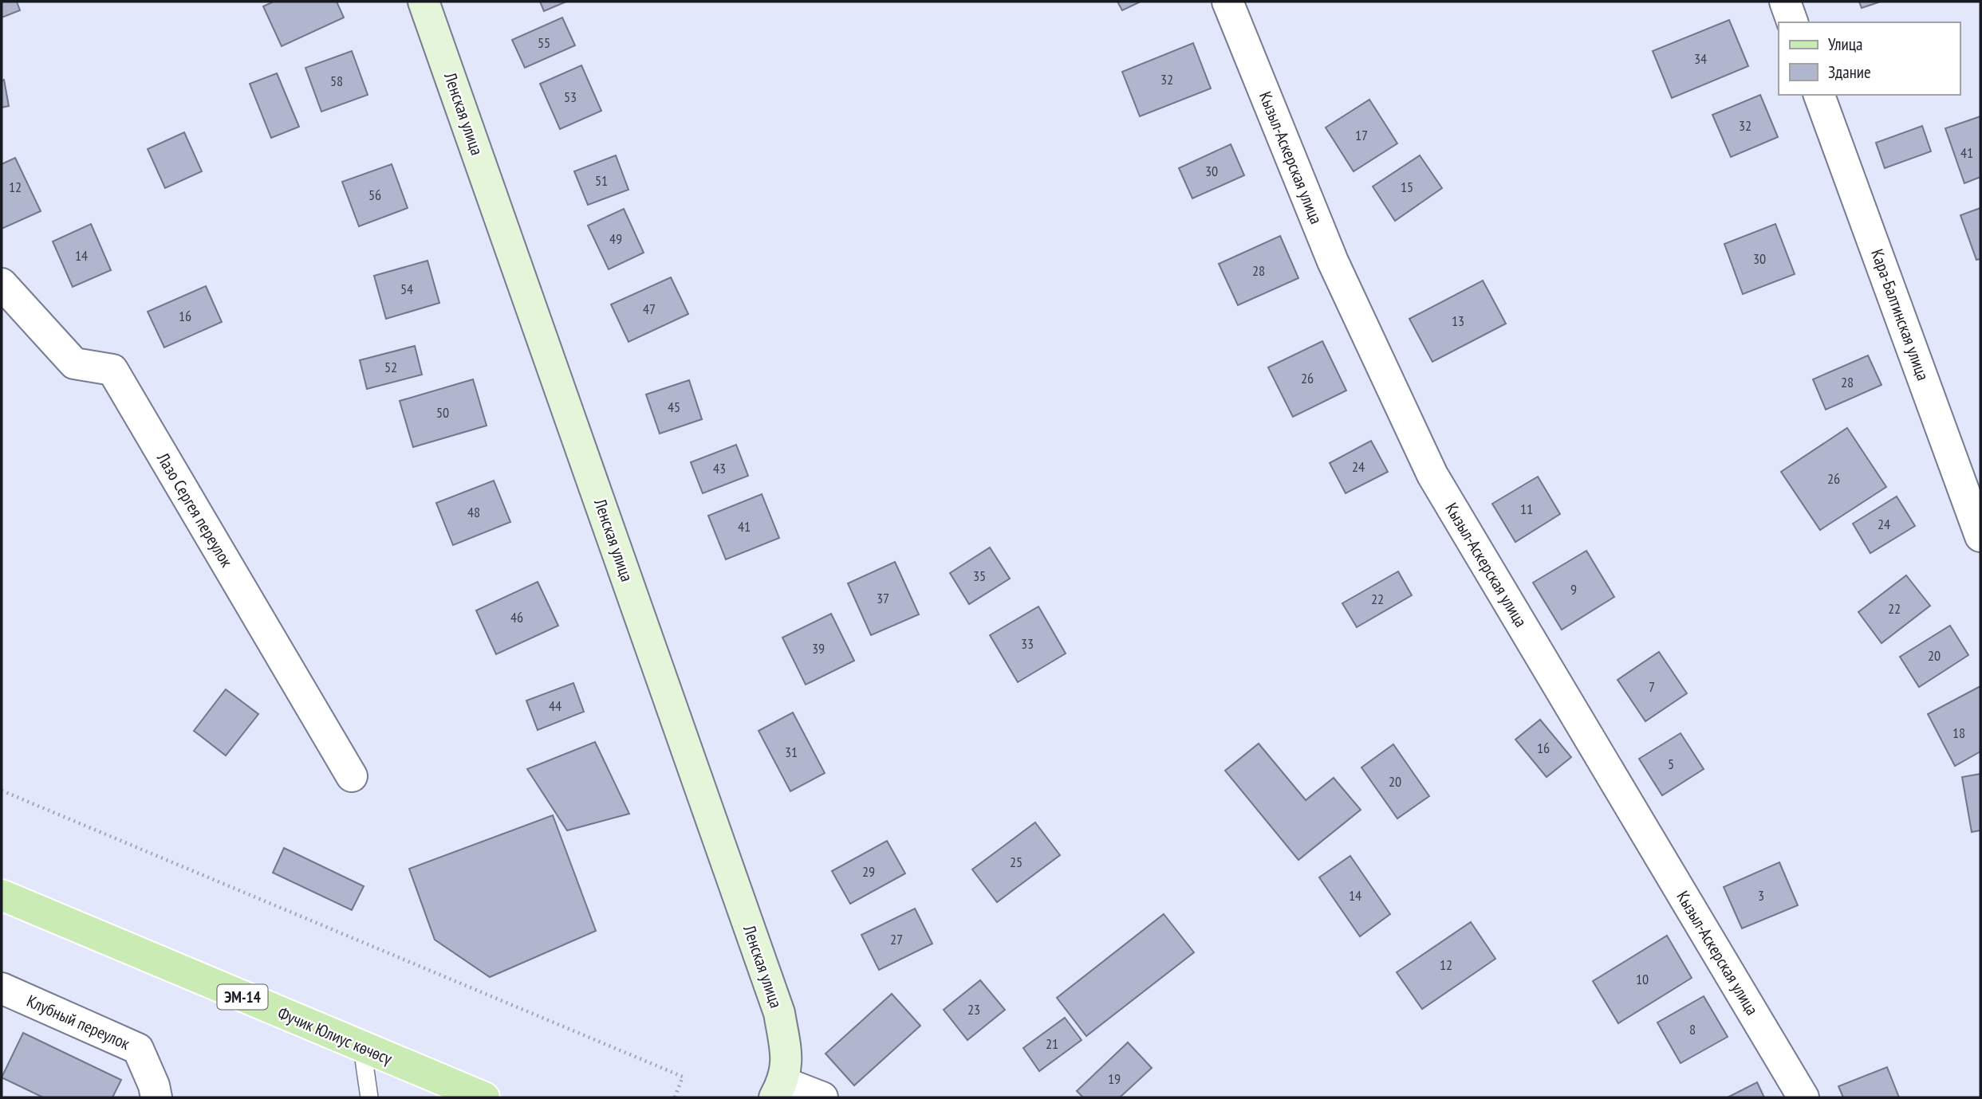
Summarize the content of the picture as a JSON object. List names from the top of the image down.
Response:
{
  "streets": {
    "main road": ["Ленская улица", "ЭМ-14", "Фучик Юлиус көчөсү"],
    "street": [
      "Кызыл-Аскерская улица",
      "Кара-Балтинская улица",
      "Лазо Сергея переулок",
      "Клубный переулок"
    ]
  },
  "house_numbers": [
    "55",
    "34",
    "32",
    "58",
    "53",
    "32",
    "17",
    "41",
    "30",
    "51",
    "12",
    "15",
    "56",
    "49",
    "14",
    "30",
    "28",
    "54",
    "47",
    "16",
    "13",
    "52",
    "26",
    "28",
    "45",
    "50",
    "24",
    "43",
    "26",
    "11",
    "48",
    "24",
    "41",
    "35",
    "9",
    "37",
    "22",
    "22",
    "46",
    "33",
    "39",
    "20",
    "7",
    "44",
    "18",
    "16",
    "31",
    "5",
    "20",
    "25",
    "29",
    "14",
    "3",
    "27",
    "12",
    "10",
    "23",
    "8",
    "21",
    "19"
  ],
  "legend": ["Улица", "Здание"]
}
